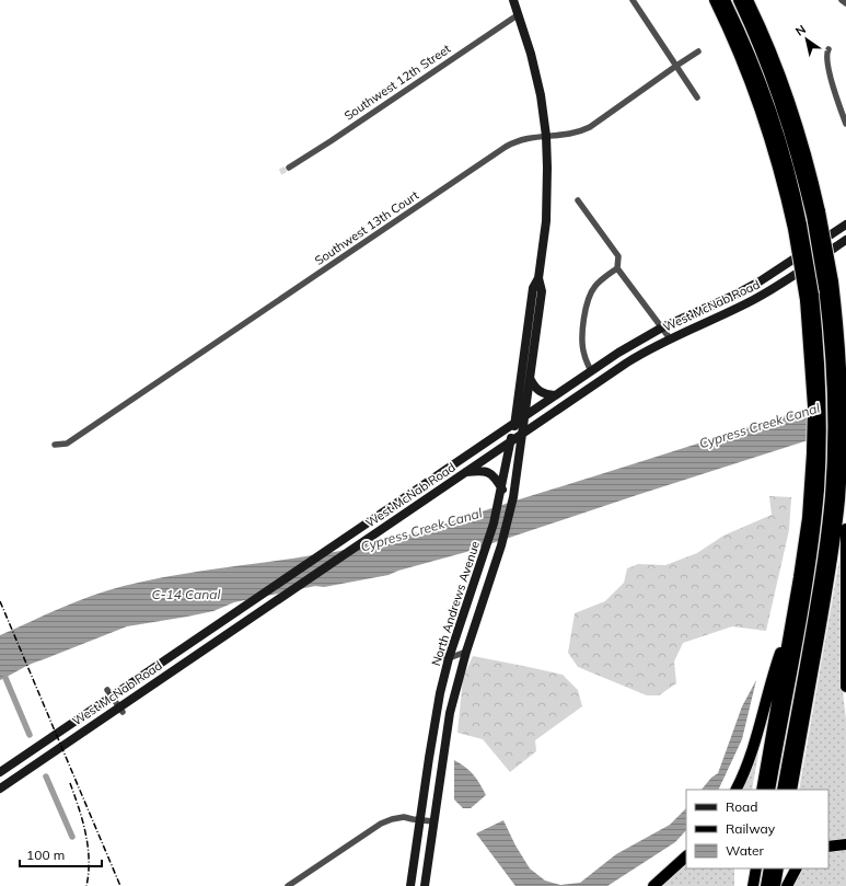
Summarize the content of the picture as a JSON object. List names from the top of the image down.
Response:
{
  "streets": {
    "main road": ["West McNab Road", "North Andrews Avenue"],
    "street": ["Southwest 12th Street", "Southwest 13th Court"]
  },
  "crossings": [
    ["Southwest 12th Street", "North Andrews Avenue"],
    ["Southwest 13th Court", "North Andrews Avenue"],
    ["West McNab Road", "North Andrews Avenue"]
  ],
  "water": ["Cypress Creek Canal", "C-14 Canal"],
  "legend": ["Road", "Railway", "Water"],
  "scale_bar": "100 m",
  "north": "top left"
}
